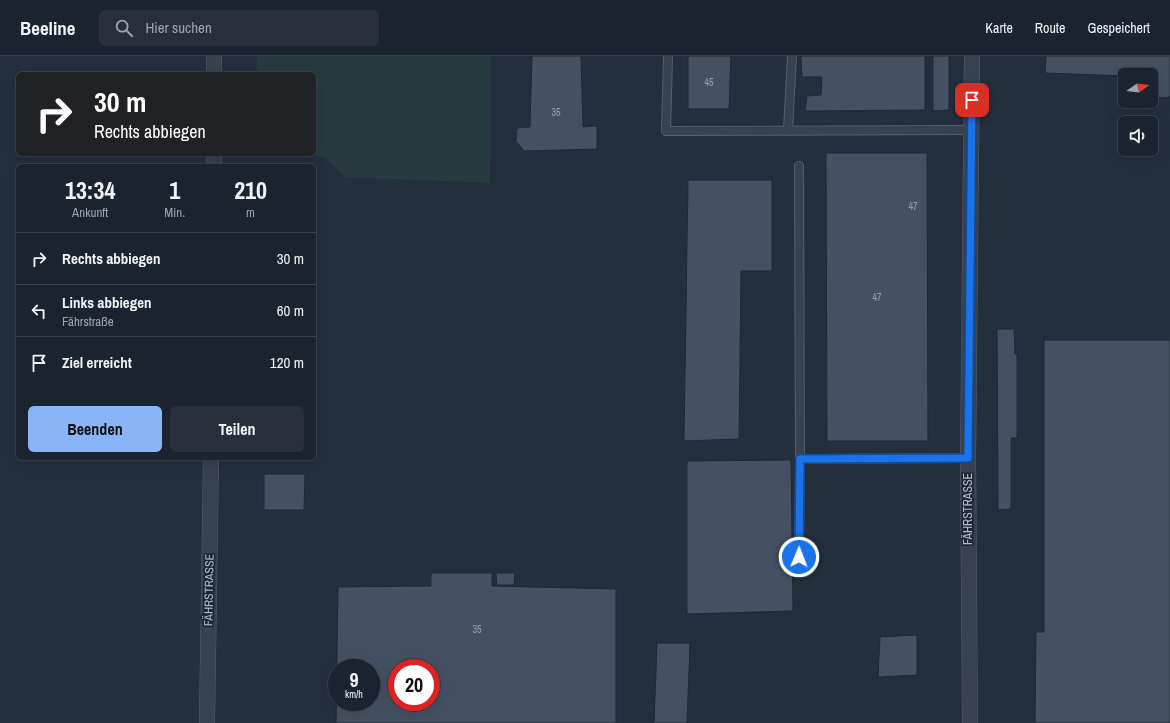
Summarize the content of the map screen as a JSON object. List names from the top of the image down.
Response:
{
  "streets": {
    "street": ["FÄHRSTRASSE"]
  },
  "house_numbers": [
    "45",
    "35",
    "47",
    "47",
    "35"
  ],
  "north": "right",
  "page": {
    "header": "Beeline",
    "search": "Hier suchen",
    "nav": ["Karte", "Route", "Gespeichert"],
    "turn": ["30 m", "Rechts abbiegen"],
    "eta": [
      "13:34",
      "Ankunft",
      "1",
      "Min.",
      "210",
      "m"
    ],
    "list": [
      {
        "name": "Rechts abbiegen",
        "value": "30 m"
      },
      {
        "name": "Links abbiegen",
        "note": "Fährstraße",
        "value": "60 m"
      },
      {
        "name": "Ziel erreicht",
        "value": "120 m"
      }
    ],
    "buttons": ["Beenden", "Teilen"],
    "speed": "9 km/h",
    "limit": "20"
  }
}
